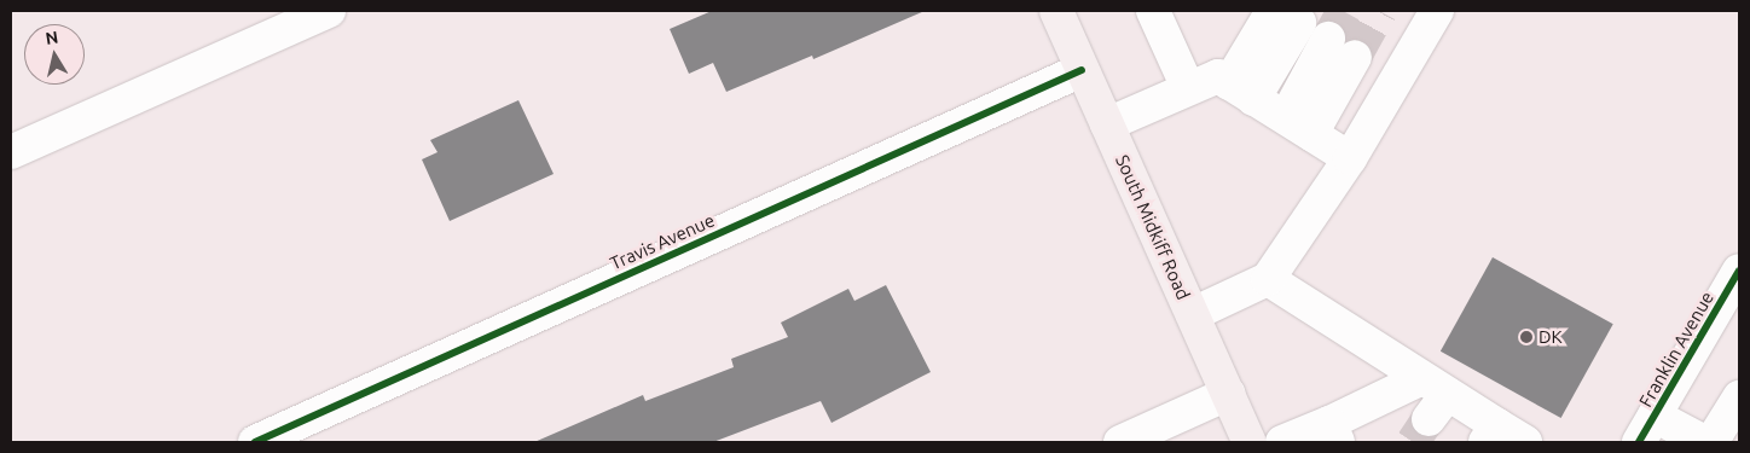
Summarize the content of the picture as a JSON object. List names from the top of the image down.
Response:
{
  "streets": {
    "main road": ["South Midkiff Road"],
    "street": ["Travis Avenue", "Franklin Avenue"]
  },
  "crossings": [
    ["South Midkiff Road", "Travis Avenue"]
  ],
  "places": ["DK"],
  "north": "top"
}
